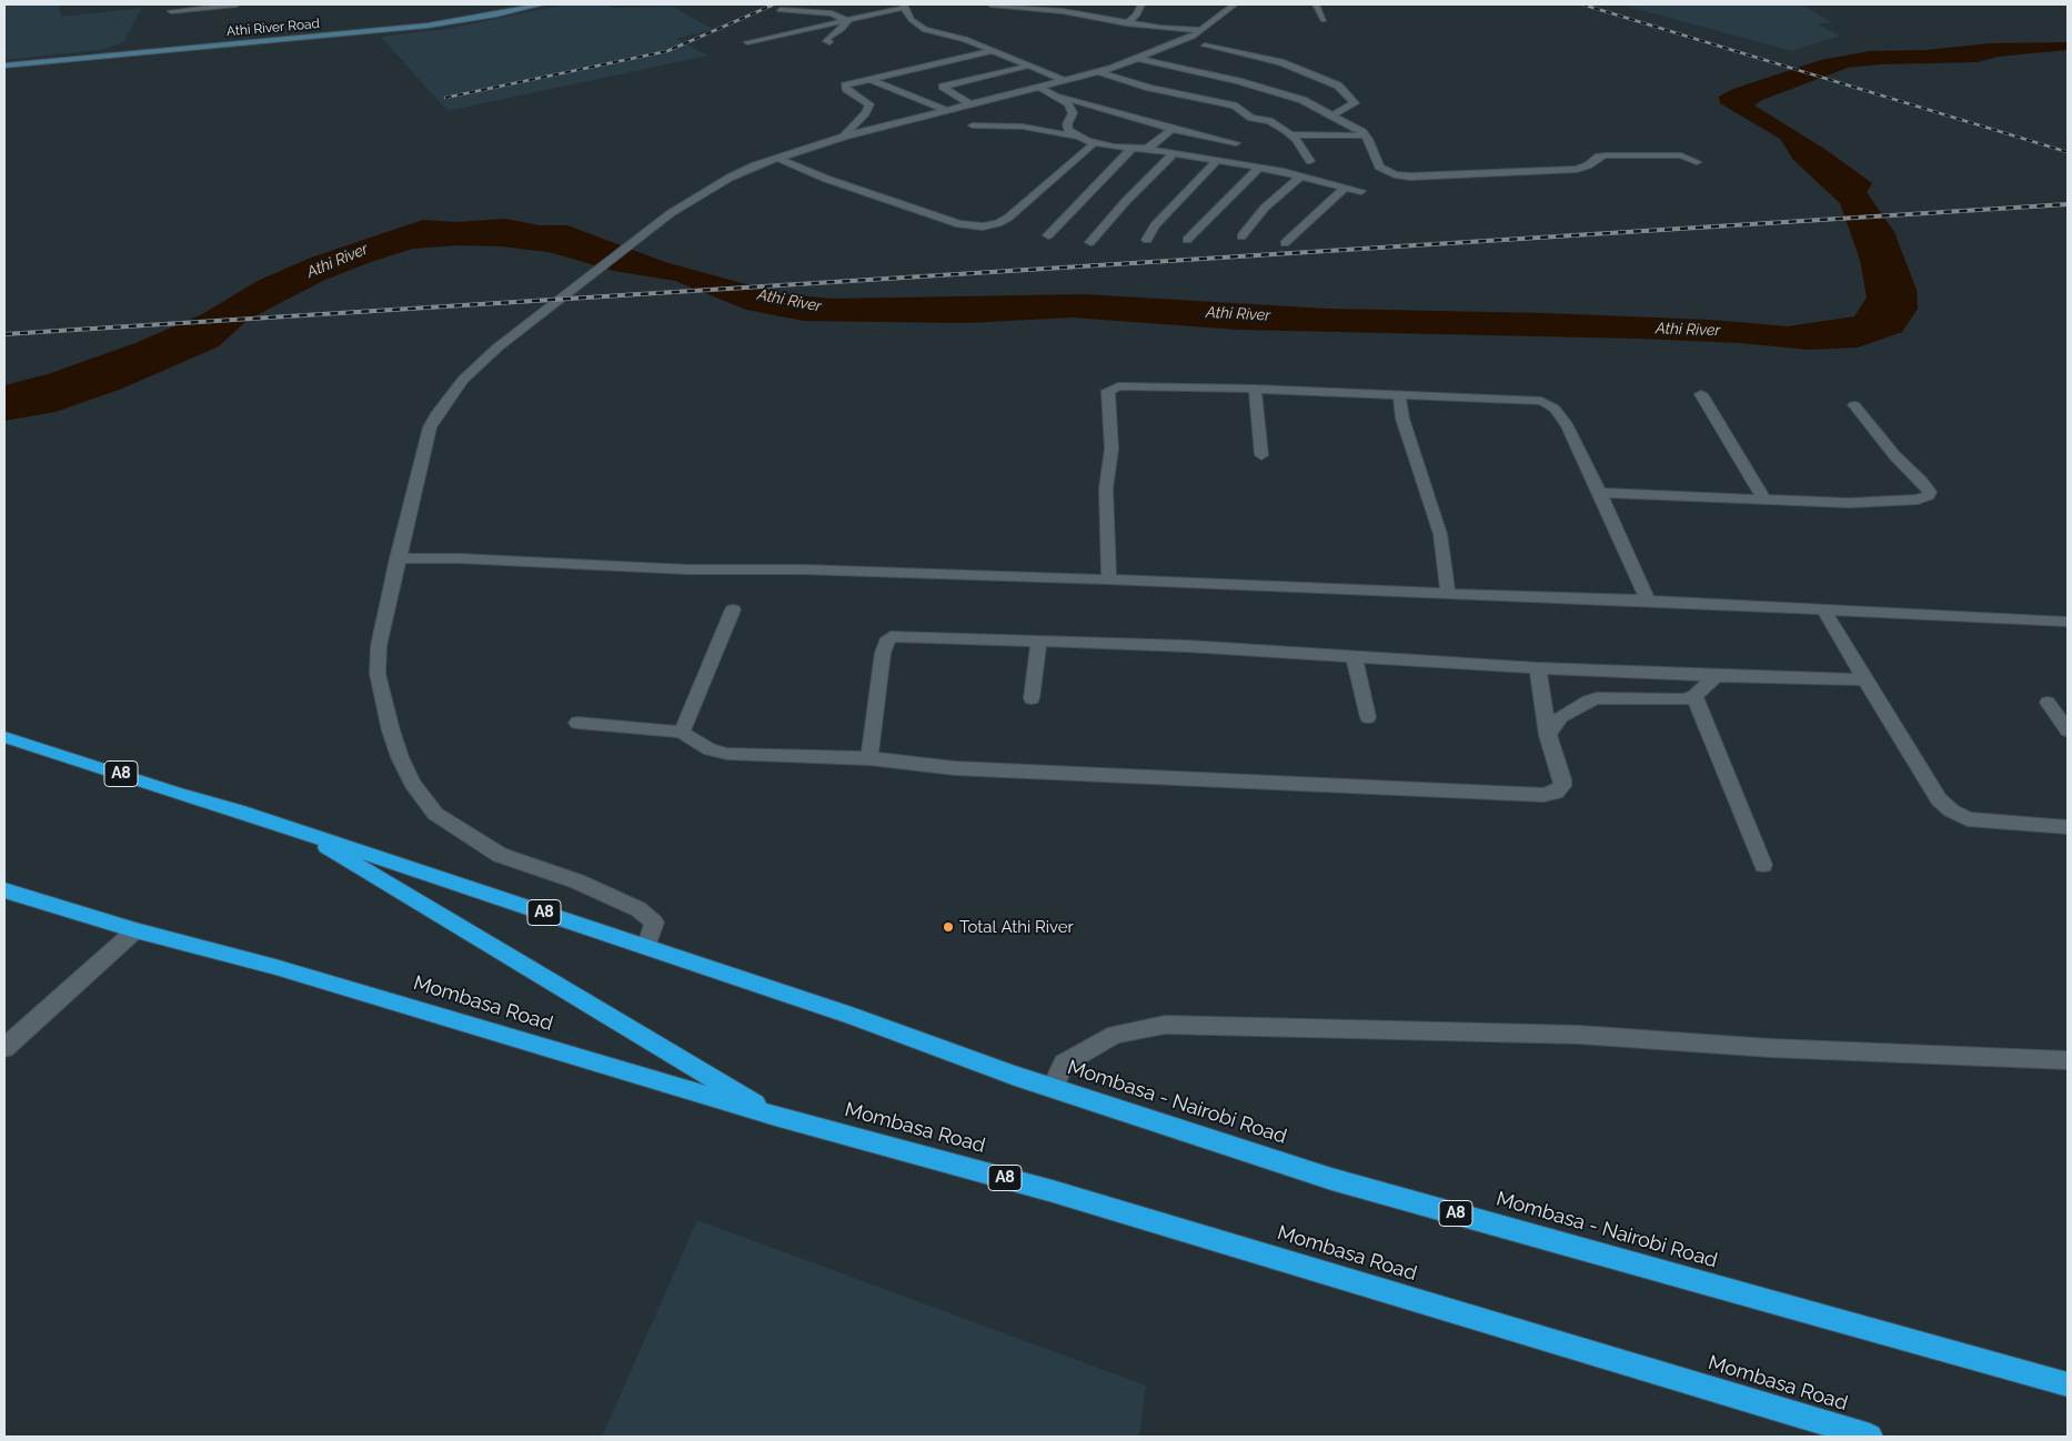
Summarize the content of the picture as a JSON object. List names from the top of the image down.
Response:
{
  "streets": {
    "highway": ["A8", "Mombasa Road", "Mombasa - Nairobi Road"],
    "main road": ["Athi River Road"]
  },
  "crossings": [
    ["A8", "Mombasa Road"],
    ["A8", "Mombasa - Nairobi Road"]
  ],
  "water": ["Athi River"],
  "places": ["Total Athi River"]
}
